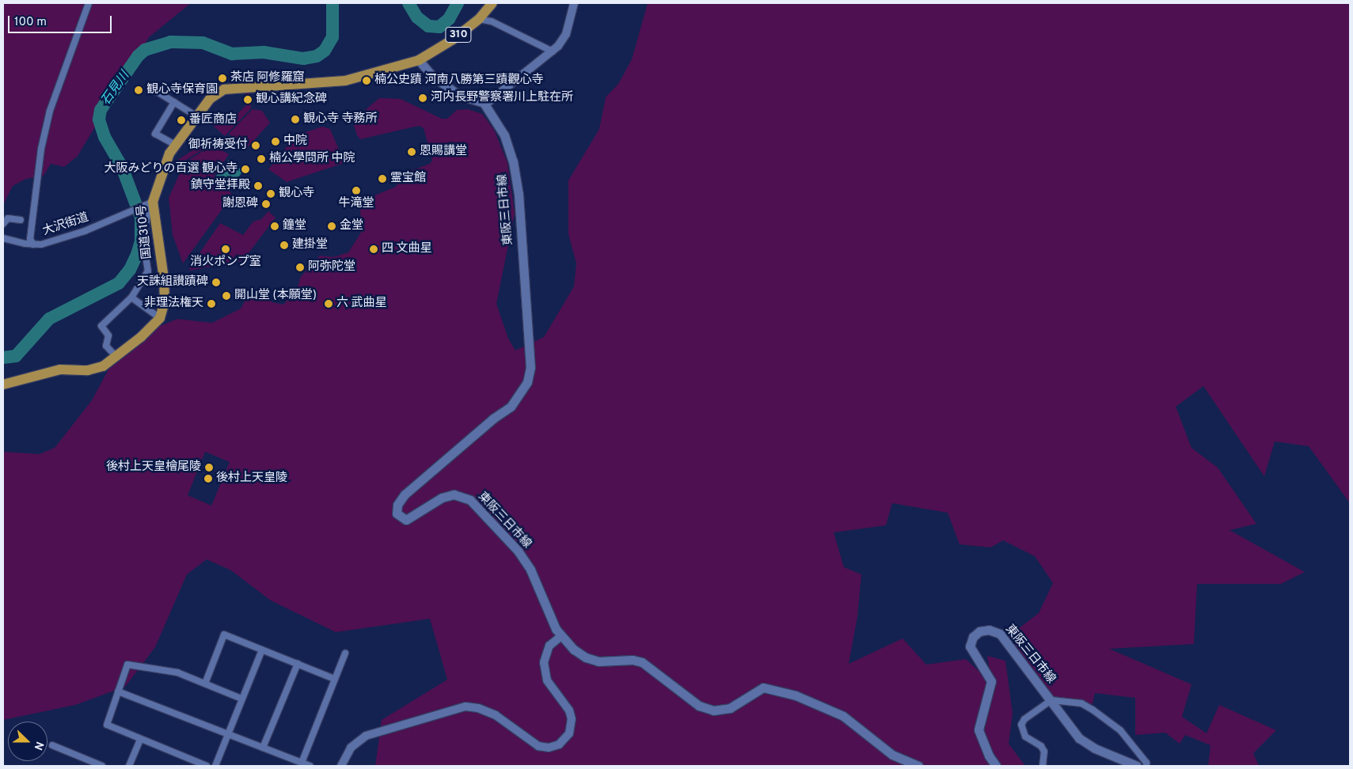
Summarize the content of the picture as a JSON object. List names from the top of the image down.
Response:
{
  "streets": {
    "highway": ["310", "国道310号"],
    "main road": ["東阪三日市線"],
    "street": ["大沢街道"]
  },
  "crossings": [
    ["大沢街道", "国道310号"]
  ],
  "water": ["石見川"],
  "places": [
    "茶店 阿修羅窟",
    "楠公史蹟 河南八勝第三蹟觀心寺",
    "観心寺保育園",
    "河内長野警察署川上駐在所",
    "観心講紀念碑",
    "観心寺 寺務所",
    "番匠商店",
    "中院",
    "御祈祷受付",
    "恩賜講堂",
    "楠公學問所 中院",
    "大阪みどりの百選 観心寺",
    "霊宝館",
    "鎮守堂拝殿",
    "牛滝堂",
    "観心寺",
    "謝恩碑",
    "鐘堂",
    "金堂",
    "建掛堂",
    "消火ポンプ室",
    "四 文曲星",
    "阿弥陀堂",
    "天誅組讃蹟碑",
    "開山堂 (本願堂)",
    "非理法権天",
    "六 武曲星",
    "後村上天皇檜尾陵",
    "後村上天皇陵"
  ],
  "scale_bar": "100 m",
  "north": "right"
}
